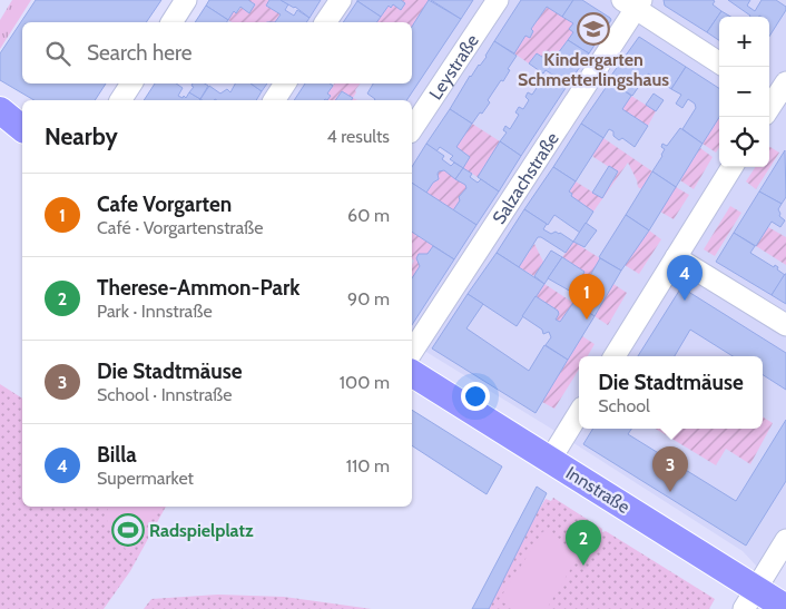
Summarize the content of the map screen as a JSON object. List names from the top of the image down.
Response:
{
  "streets": {
    "main road": ["Innstraße"],
    "street": ["Leystraße", "Salzachstraße"]
  },
  "places": {
    "school or university": ["Kindergarten Schmetterlingshaus"],
    "sports": ["Radspielplatz"]
  },
  "page": {
    "map_buttons": ["+", "−"],
    "search": "Search here",
    "heading": ["Nearby", "4 results"],
    "list": [
      {
        "mark": "1",
        "name": "Cafe Vorgarten",
        "note": "Café · Vorgartenstraße",
        "value": "60 m"
      },
      {
        "mark": "2",
        "name": "Therese-Ammon-Park",
        "note": "Park · Innstraße",
        "value": "90 m"
      },
      {
        "mark": "3",
        "name": "Die Stadtmäuse",
        "note": "School · Innstraße",
        "value": "100 m"
      },
      {
        "mark": "4",
        "name": "Billa",
        "note": "Supermarket",
        "value": "110 m"
      }
    ],
    "pins": [
      "4",
      "1",
      "3",
      "2"
    ],
    "popup": ["Die Stadtmäuse", "School"]
  }
}
